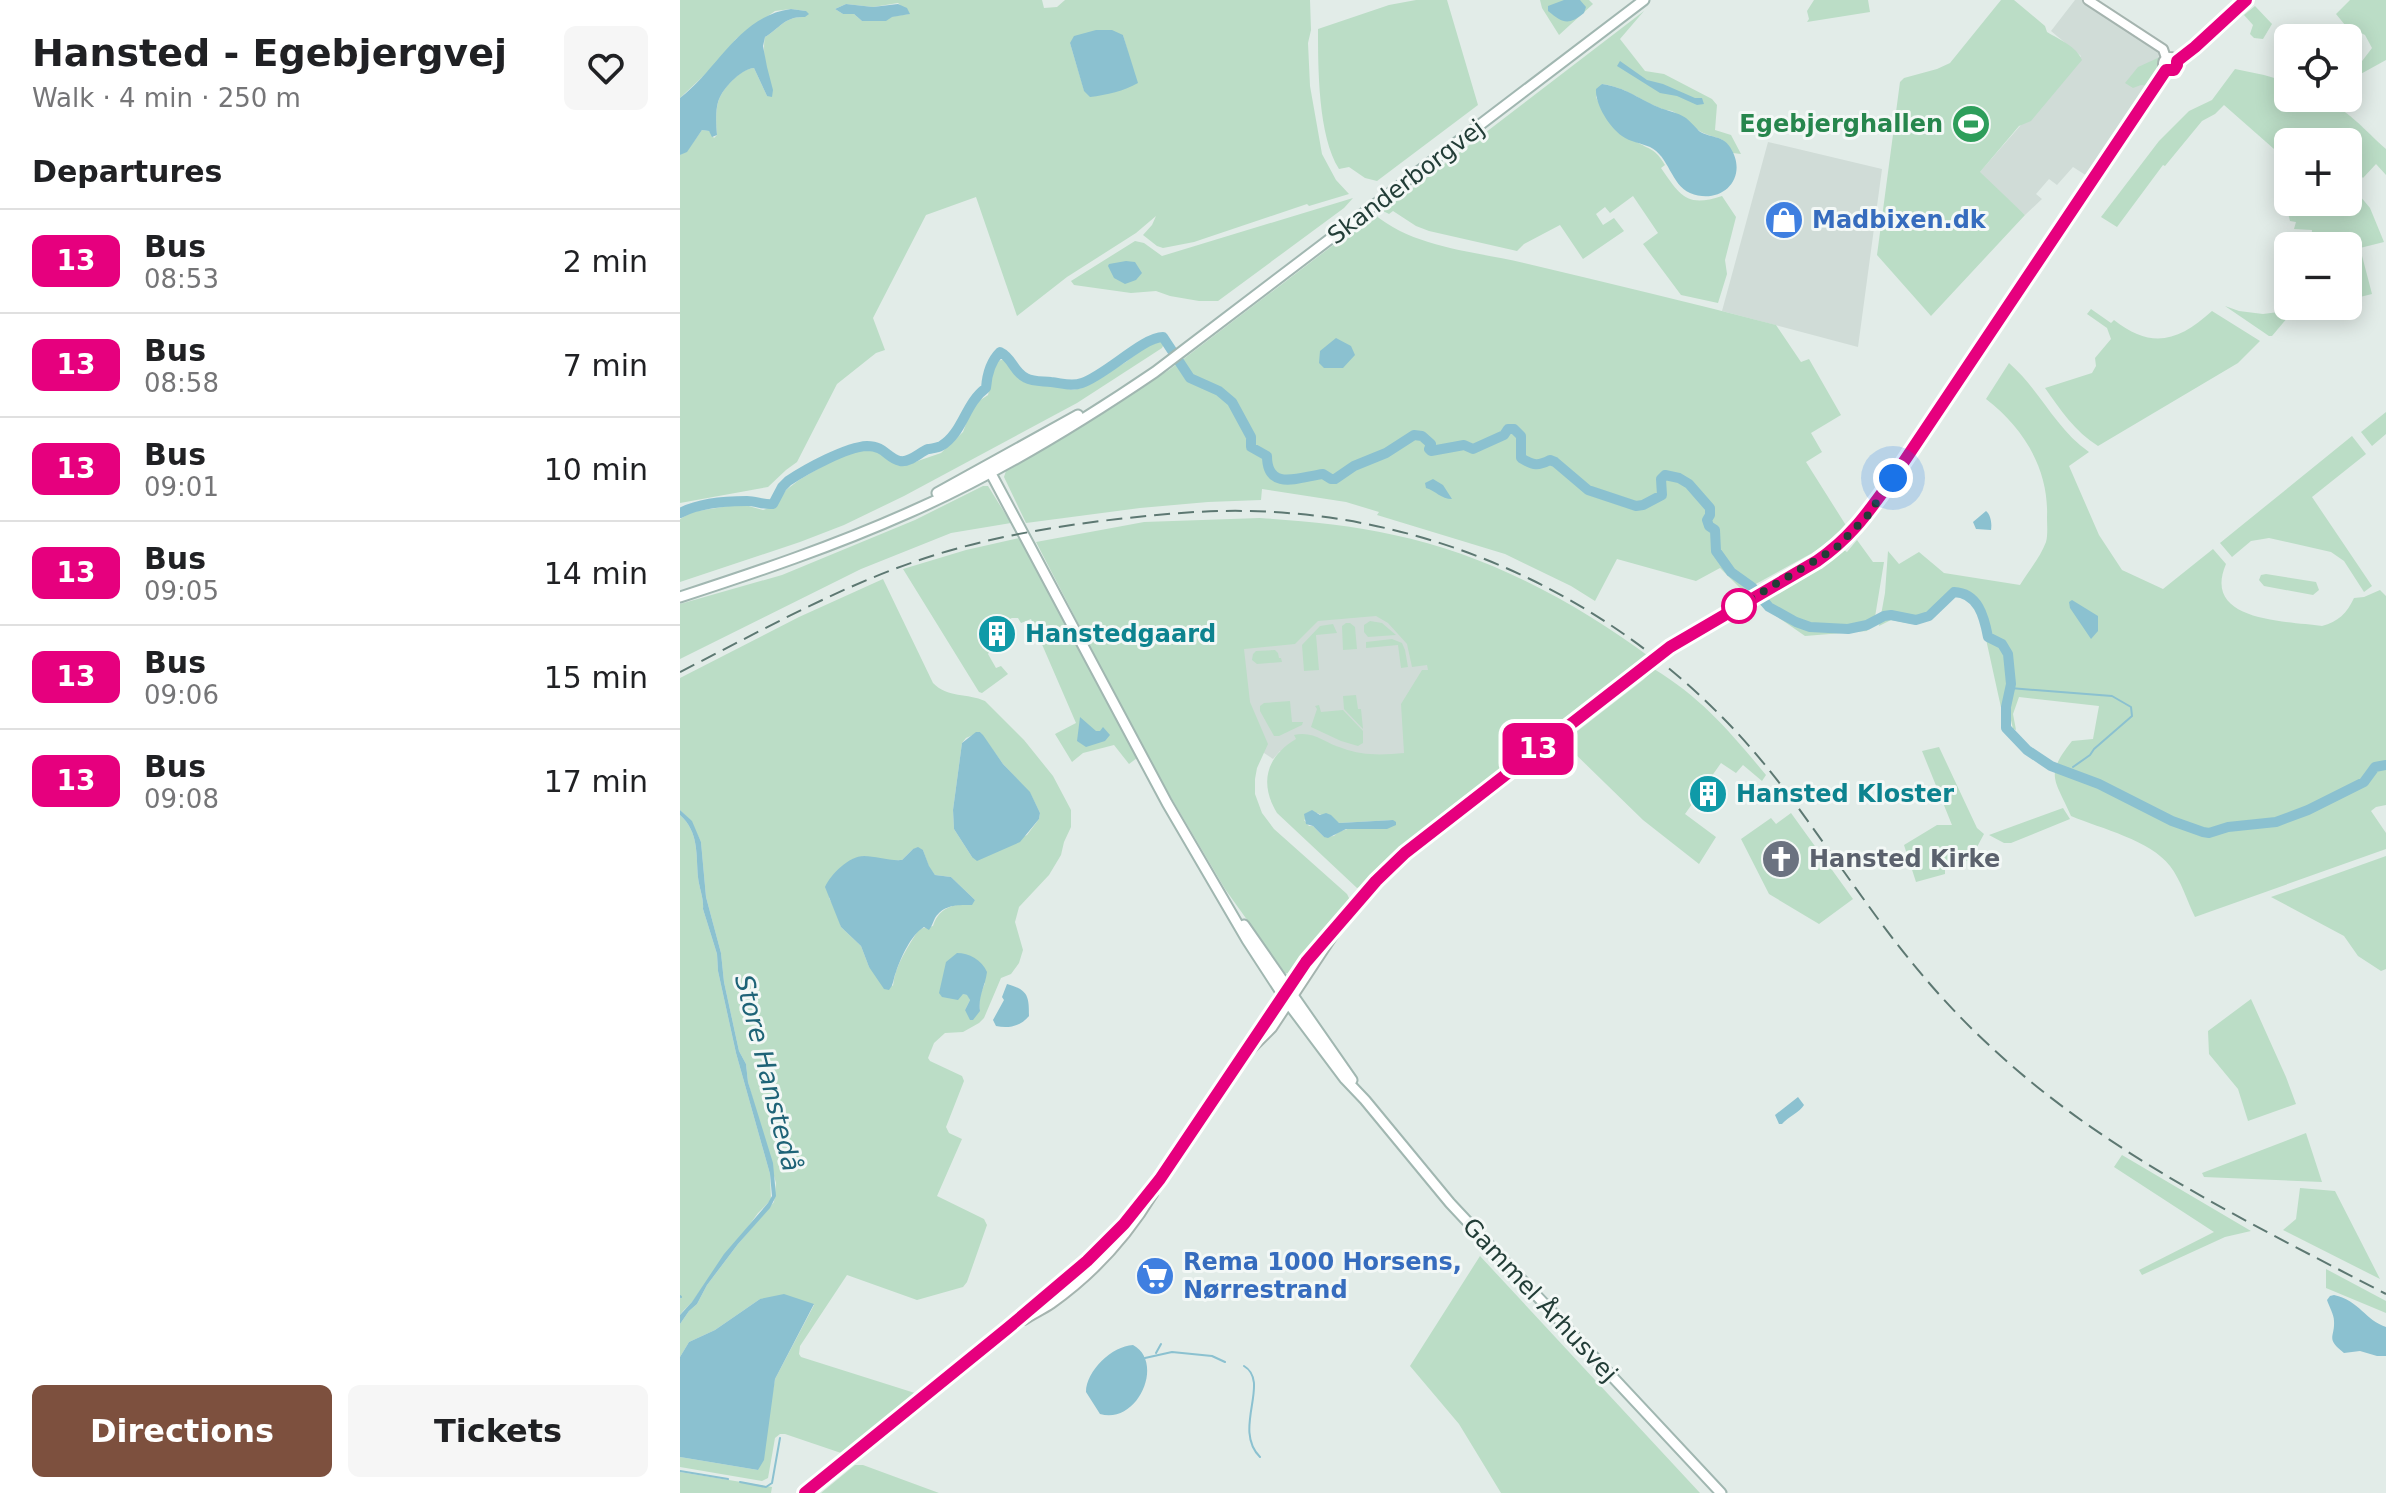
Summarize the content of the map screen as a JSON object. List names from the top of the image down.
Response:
{
  "streets": {
    "main road": ["Skanderborgvej", "Gammel Århusvej"]
  },
  "crossings": [
    ["Skanderborgvej", "Gammel Århusvej"]
  ],
  "water": ["Store Hanstedå"],
  "places": {
    "sports": ["Egebjerghallen"],
    "shop": ["Madbixen.dk"],
    "building": ["Hanstedgaard", "Hansted Kloster"],
    "church": ["Hansted Kirke"],
    "supermarket": ["Rema 1000 Horsens, Nørrestrand"]
  },
  "lines": ["bus line 13"],
  "page": {
    "heading": [
      ["Hansted - Egebjergvej", "Walk · 4 min · 250 m"],
      "Departures"
    ],
    "on_map": "13",
    "map_buttons": ["+", "−"],
    "list": [
      {
        "mark": "13",
        "name": "Bus",
        "note": "08:53",
        "value": "2 min"
      },
      {
        "mark": "13",
        "name": "Bus",
        "note": "08:58",
        "value": "7 min"
      },
      {
        "mark": "13",
        "name": "Bus",
        "note": "09:01",
        "value": "10 min"
      },
      {
        "mark": "13",
        "name": "Bus",
        "note": "09:05",
        "value": "14 min"
      },
      {
        "mark": "13",
        "name": "Bus",
        "note": "09:06",
        "value": "15 min"
      },
      {
        "mark": "13",
        "name": "Bus",
        "note": "09:08",
        "value": "17 min"
      }
    ],
    "buttons": ["Directions", "Tickets"]
  }
}
